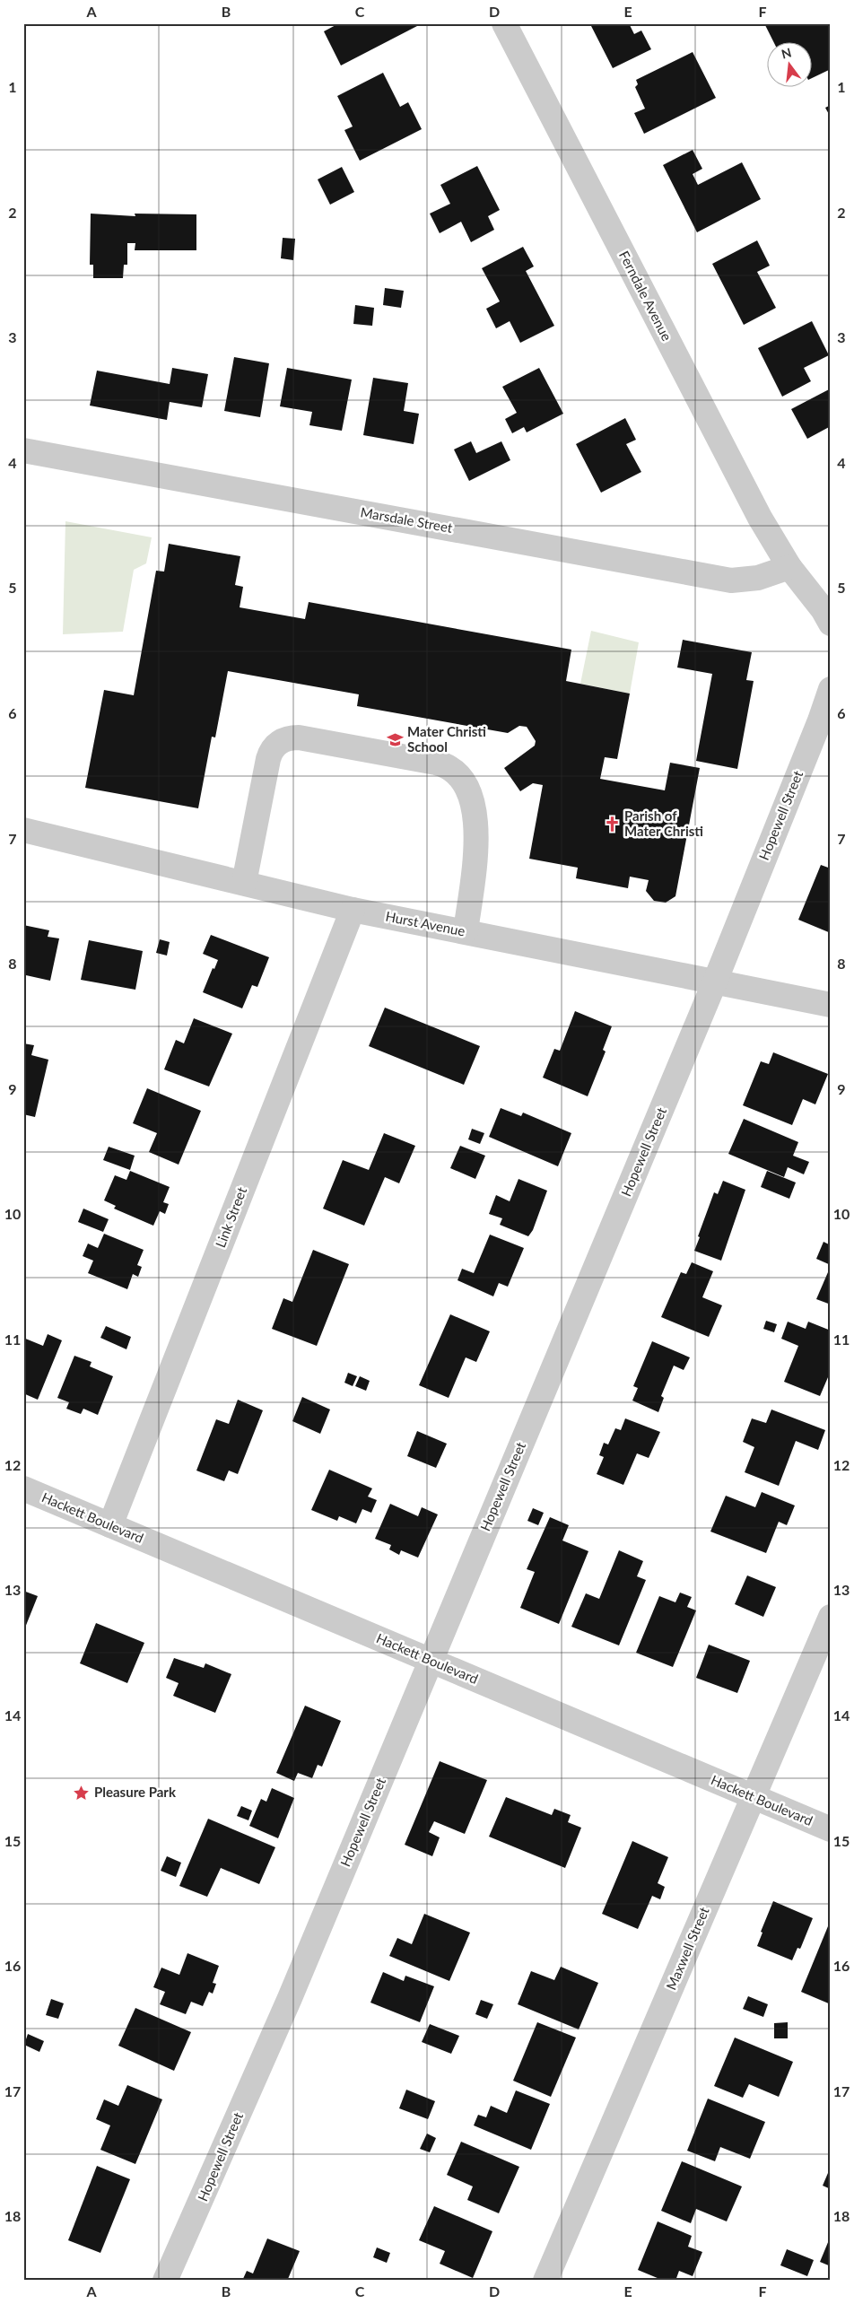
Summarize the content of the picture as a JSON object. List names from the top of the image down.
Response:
{
  "streets": {
    "street": [
      "Ferndale Avenue",
      "Marsdale Street",
      "Hopewell Street",
      "Hurst Avenue",
      "Link Street",
      "Hackett Boulevard",
      "Maxwell Street"
    ]
  },
  "crossings": [
    ["Ferndale Avenue", "Marsdale Street"],
    ["Hopewell Street", "Hurst Avenue"],
    ["Hopewell Street", "Hackett Boulevard"],
    ["Hurst Avenue", "Link Street"],
    ["Link Street", "Hackett Boulevard"],
    ["Hackett Boulevard", "Maxwell Street"]
  ],
  "places": {
    "school or university": ["Mater Christi School"],
    "church": ["Parish of Mater Christi"],
    "place": ["Pleasure Park"]
  },
  "north": "top",
  "grid": {
    "columns": [
      "A",
      "B",
      "C",
      "D",
      "E",
      "F"
    ],
    "rows": [
      "1",
      "2",
      "3",
      "4",
      "5",
      "6",
      "7",
      "8",
      "9",
      "10",
      "11",
      "12",
      "13",
      "14",
      "15",
      "16",
      "17",
      "18"
    ]
  }
}
